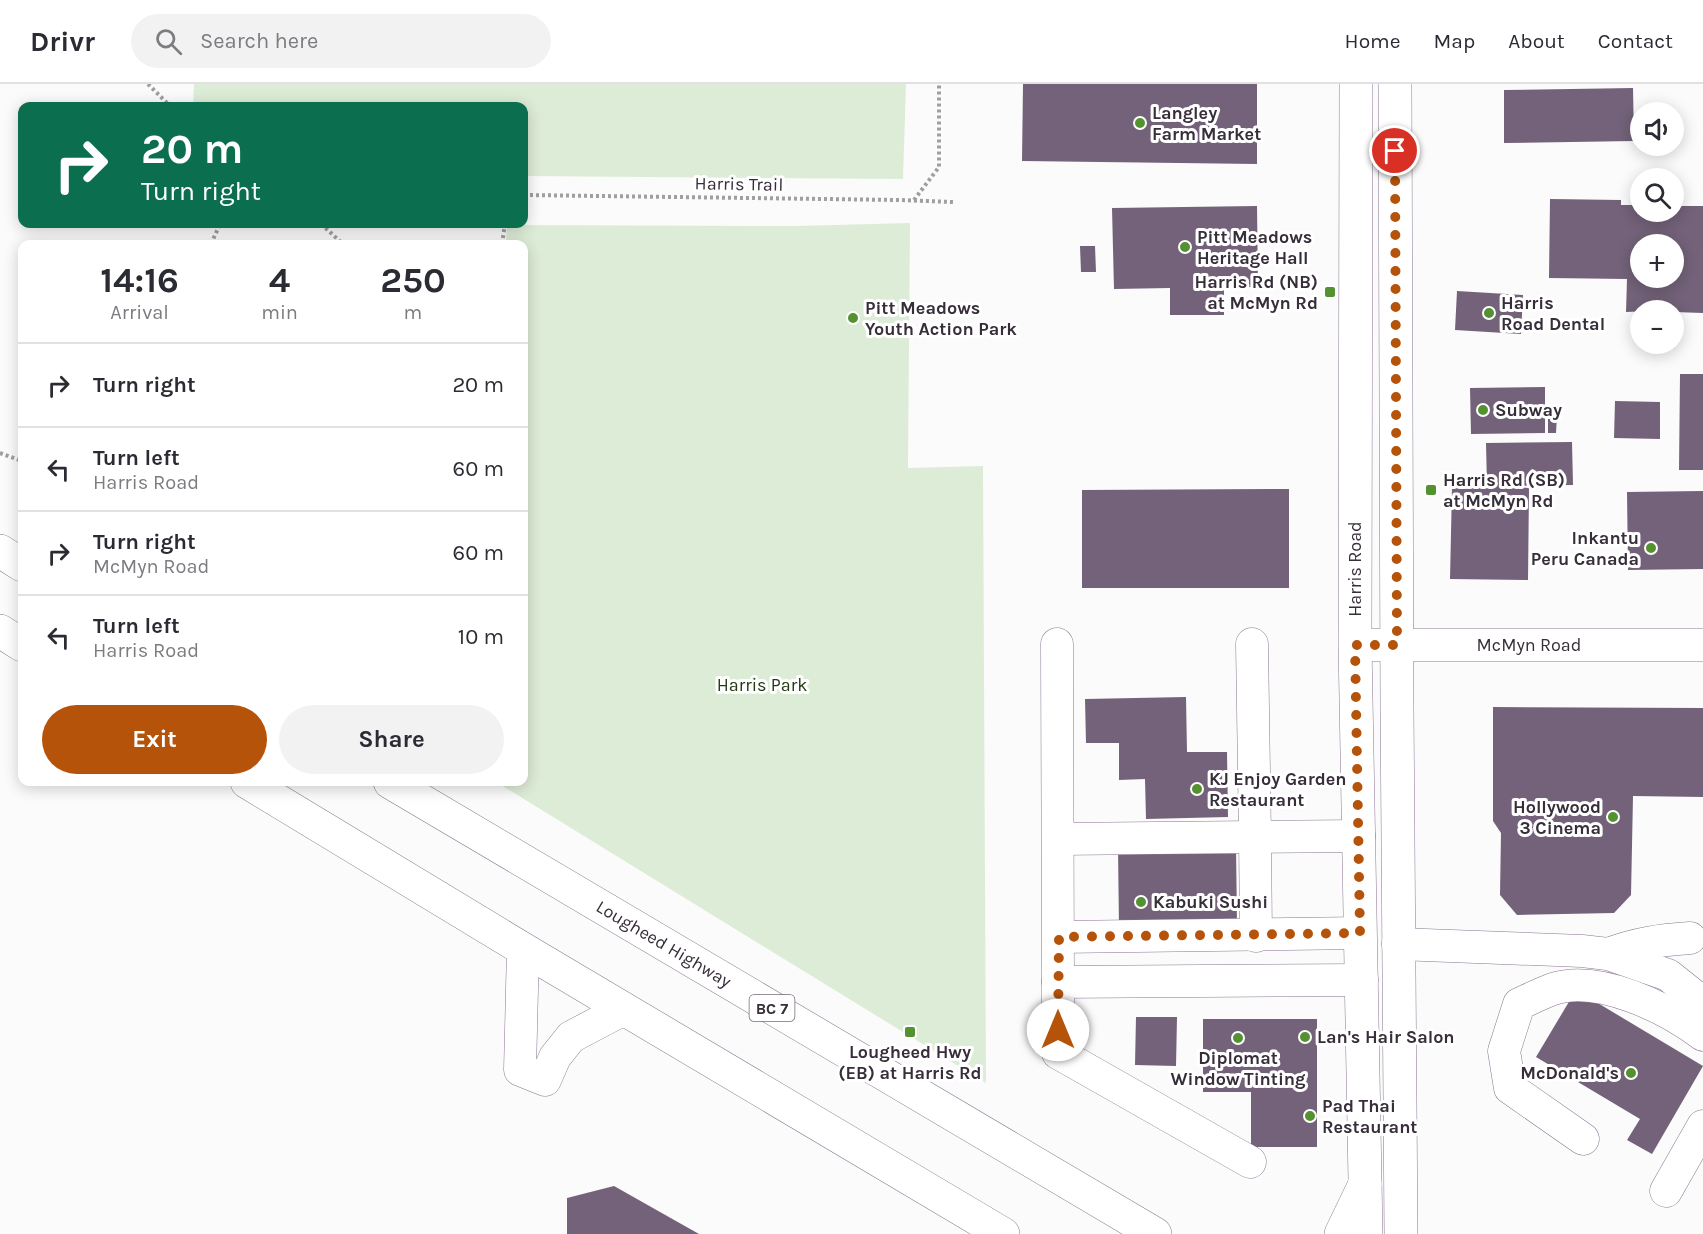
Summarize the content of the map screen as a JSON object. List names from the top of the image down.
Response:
{
  "streets": {
    "main road": ["Harris Road", "Lougheed Highway", "BC 7"],
    "street": ["McMyn Road"],
    "path": ["Harris Trail"]
  },
  "crossings": [
    ["Harris Road", "McMyn Road"]
  ],
  "parks": ["Harris Park"],
  "places": {
    "other": [
      "Langley Farm Market",
      "Pitt Meadows Heritage Hall",
      "Harris Road Dental",
      "Pitt Meadows Youth Action Park",
      "Subway",
      "Inkantu Peru Canada",
      "KJ Enjoy Garden Restaurant",
      "Hollywood 3 Cinema",
      "Kabuki Sushi",
      "Lan's Hair Salon",
      "Diplomat Window Tinting",
      "McDonald's",
      "Pad Thai Restaurant"
    ],
    "transit": ["Harris Rd (NB) at McMyn Rd", "Harris Rd (SB) at McMyn Rd", "Lougheed Hwy (EB) at Harris Rd"]
  },
  "page": {
    "header": "Drivr",
    "search": "Search here",
    "nav": [
      "Home",
      "Map",
      "About",
      "Contact"
    ],
    "map_buttons": ["+", "−"],
    "turn": ["20 m", "Turn right"],
    "eta": [
      "14:16",
      "Arrival",
      "4",
      "min",
      "250",
      "m"
    ],
    "list": [
      {
        "name": "Turn right",
        "value": "20 m"
      },
      {
        "name": "Turn left",
        "note": "Harris Road",
        "value": "60 m"
      },
      {
        "name": "Turn right",
        "note": "McMyn Road",
        "value": "60 m"
      },
      {
        "name": "Turn left",
        "note": "Harris Road",
        "value": "10 m"
      }
    ],
    "buttons": ["Exit", "Share"]
  }
}
